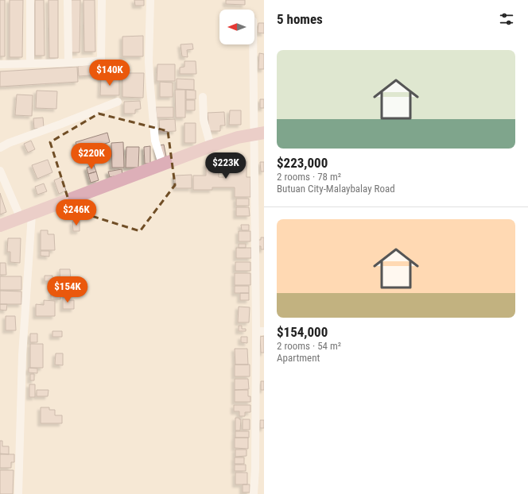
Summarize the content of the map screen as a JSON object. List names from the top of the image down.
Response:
{
  "north": "left",
  "page": {
    "heading": "5 homes",
    "list": [
      {
        "name": "$223,000",
        "note": "2 rooms · 78 m² · Butuan City-Malaybalay Road"
      },
      {
        "name": "$154,000",
        "note": "2 rooms · 54 m² · Apartment"
      }
    ],
    "price": [
      "$140K",
      "$220K",
      "$223K",
      "$246K",
      "$154K"
    ]
  }
}
